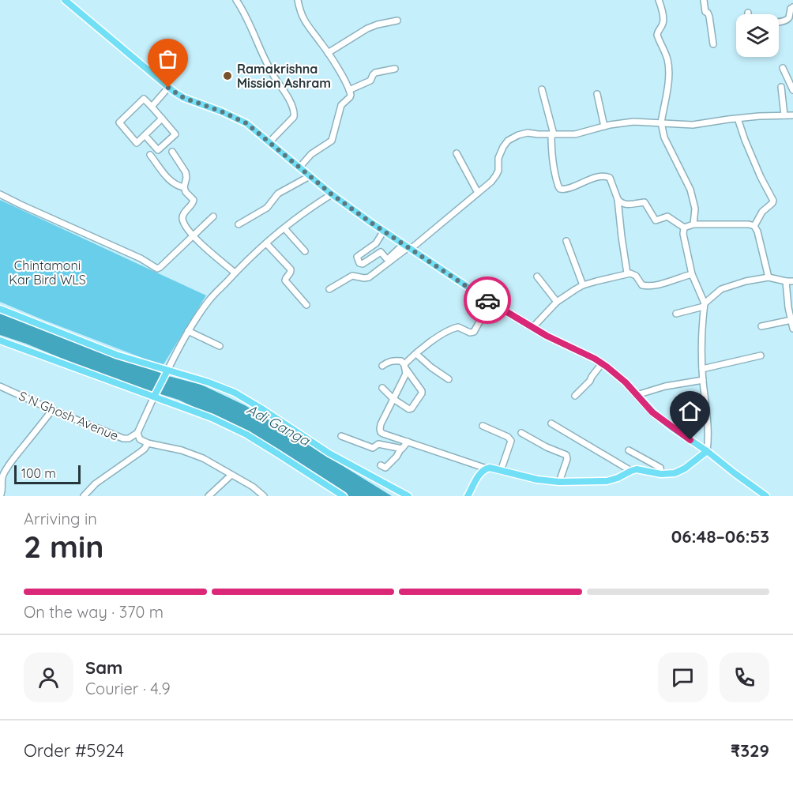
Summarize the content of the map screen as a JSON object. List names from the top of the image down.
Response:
{
  "streets": {
    "street": ["S N Ghosh Avenue"]
  },
  "water": ["Adi Ganga"],
  "parks": ["Chintamoni Kar Bird WLS"],
  "places": ["Ramakrishna Mission Ashram"],
  "scale_bar": "100 m",
  "page": {
    "scale": "100 m",
    "heading": ["2 min", "Arriving in", "06:48–06:53"],
    "panel": [
      "Sam",
      "Courier · 4.9",
      "Order #5924",
      "₹329"
    ],
    "bar": "On the way · 370 m"
  }
}
